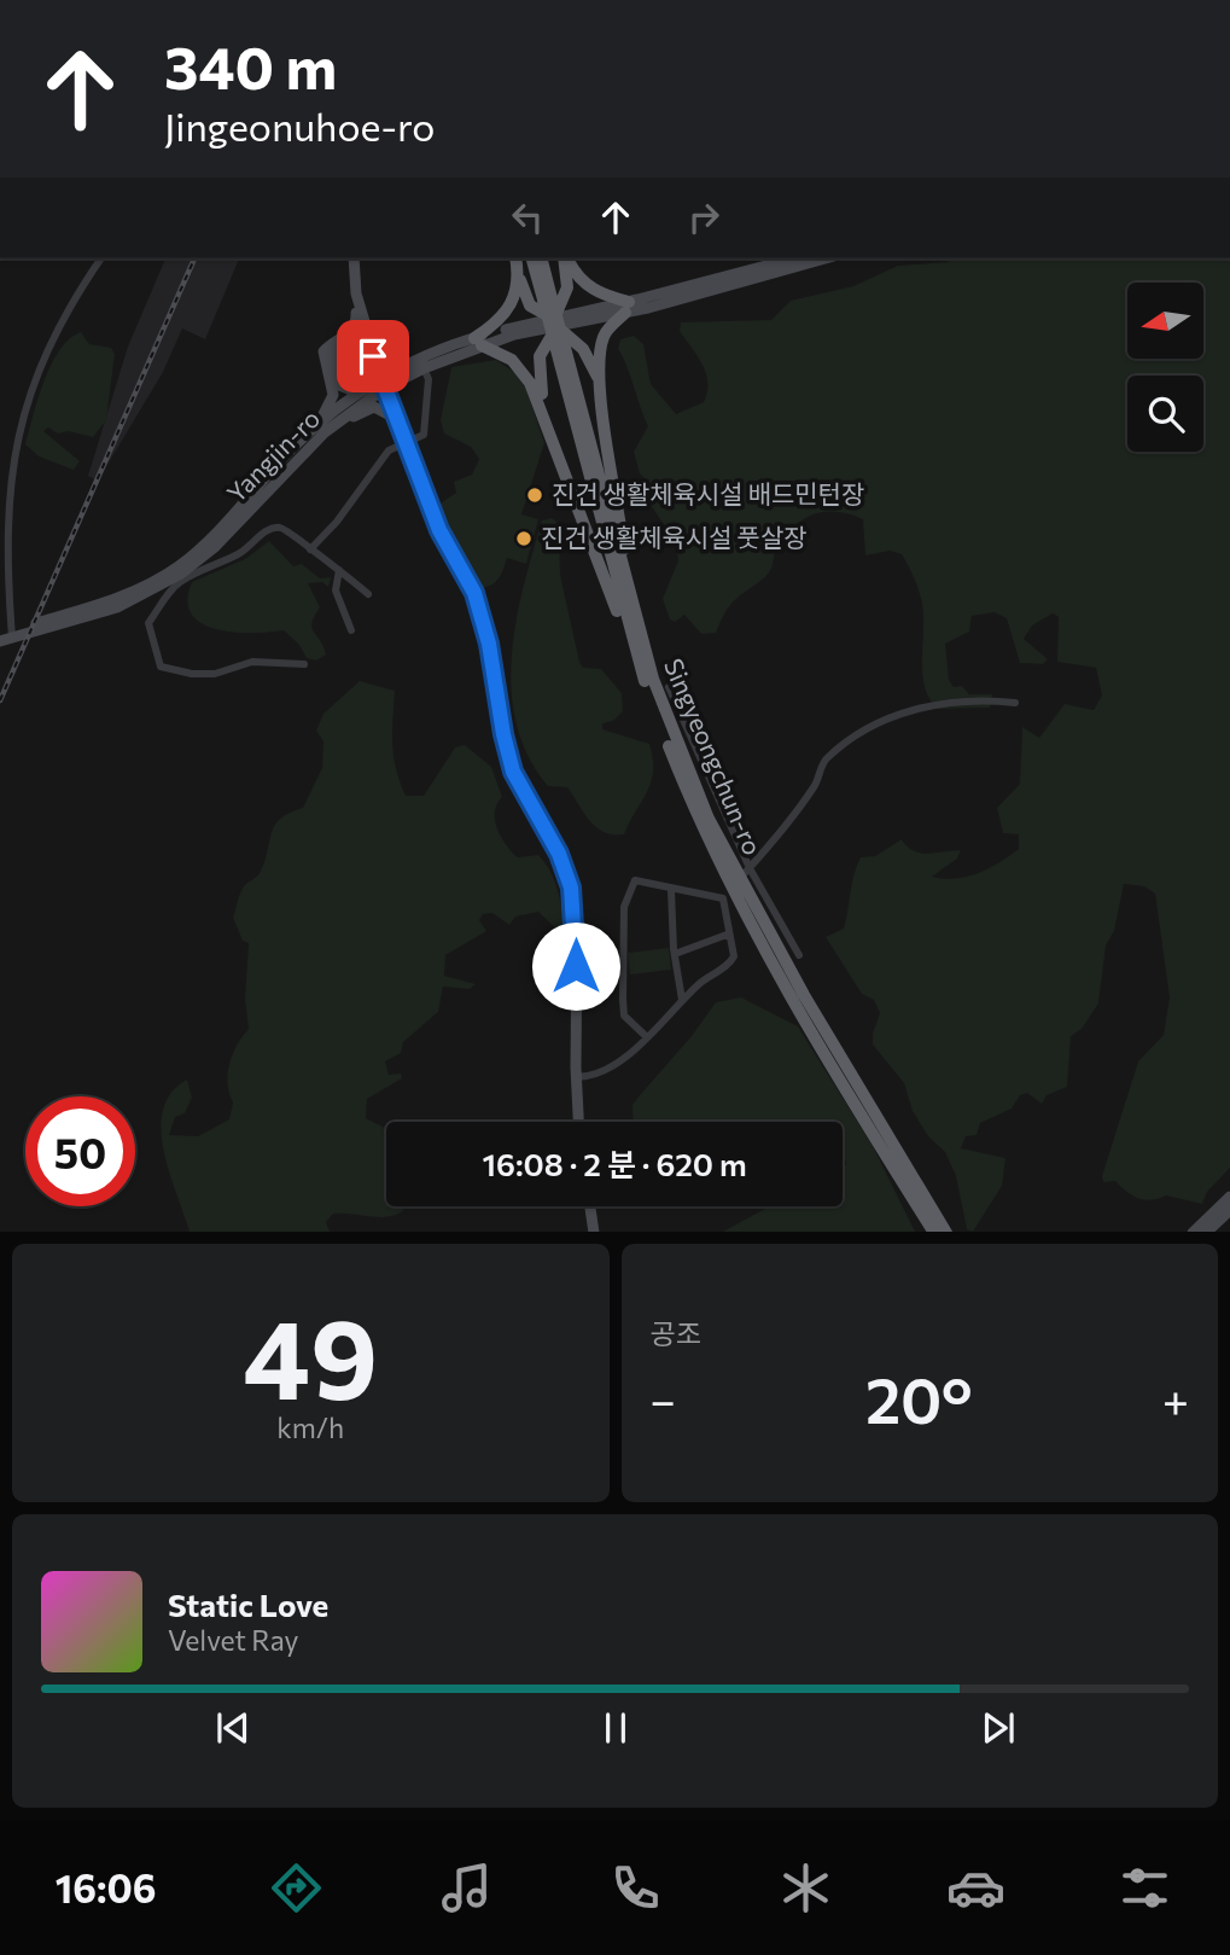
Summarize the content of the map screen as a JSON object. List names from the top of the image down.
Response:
{
  "streets": {
    "highway": ["Singyeongchun-ro"],
    "main road": ["Yangjin-ro"]
  },
  "places": ["진건 생활체육시설 배드민턴장", "진건 생활체육시설 풋살장"],
  "north": "left",
  "page": {
    "turn": ["340 m", "Jingeonuhoe-ro"],
    "limit": "50",
    "trip": "16:08 · 2 분 · 620 m",
    "tile": [
      ["49", "km/h"],
      "공조"
    ],
    "heat": ["−", "20°", "+"],
    "song": ["Static Love", "Velvet Ray"],
    "tabs": "16:06"
  }
}
